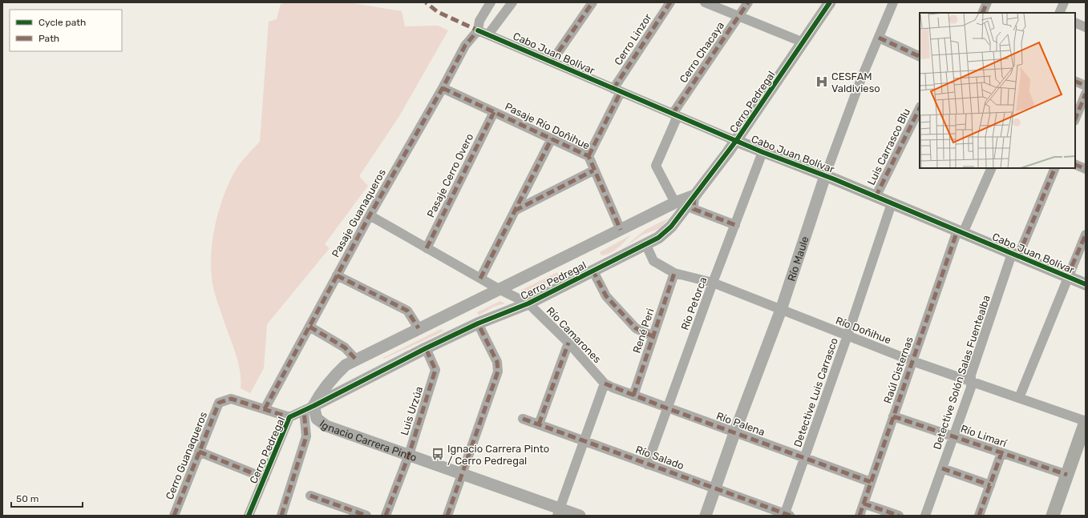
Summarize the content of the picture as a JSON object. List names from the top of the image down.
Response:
{
  "streets": {
    "street": [
      "Cerro Linzor",
      "Cerro Chacaya",
      "Cabo Juan Bolívar",
      "Cerro Pedregal",
      "Pasaje Río Doñihue",
      "Luis Carrasco Blu",
      "Pasaje Cerro Overo",
      "Pasaje Guanaqueros",
      "Río Maule",
      "Río Petorca",
      "Río Doñihue",
      "René Peri",
      "Río Camarones",
      "Raúl Cisternas",
      "Detective Solón Salas Fuentealba",
      "Detective Luis Carrasco",
      "Luis Urzúa",
      "Río Palena",
      "Río Limarí",
      "Ignacio Carrera Pinto",
      "Cerro Guanaqueros",
      "Río Salado"
    ]
  },
  "crossings": [
    ["Cerro Linzor", "Cabo Juan Bolívar"],
    ["Cerro Linzor", "Pasaje Río Doñihue"],
    ["Cerro Chacaya", "Cabo Juan Bolívar"],
    ["Cerro Chacaya", "Cerro Pedregal"],
    ["Cabo Juan Bolívar", "Cerro Pedregal"],
    ["Cabo Juan Bolívar", "Luis Carrasco Blu"],
    ["Cabo Juan Bolívar", "Pasaje Guanaqueros"],
    ["Cabo Juan Bolívar", "Río Maule"],
    ["Cabo Juan Bolívar", "Río Petorca"],
    ["Cabo Juan Bolívar", "Raúl Cisternas"],
    ["Cabo Juan Bolívar", "Detective Solón Salas Fuentealba"],
    ["Cabo Juan Bolívar", "Detective Luis Carrasco"],
    ["Cerro Pedregal", "Pasaje Río Doñihue"],
    ["Cerro Pedregal", "Río Doñihue"],
    ["Cerro Pedregal", "Río Camarones"],
    ["Cerro Pedregal", "Luis Urzúa"],
    ["Cerro Pedregal", "Ignacio Carrera Pinto"],
    ["Pasaje Río Doñihue", "Pasaje Cerro Overo"],
    ["Pasaje Río Doñihue", "Pasaje Guanaqueros"],
    ["Pasaje Cerro Overo", "Río Camarones"],
    ["Pasaje Guanaqueros", "Río Camarones"],
    ["Pasaje Guanaqueros", "Cerro Guanaqueros"],
    ["Río Maule", "Río Doñihue"],
    ["Río Maule", "Río Palena"],
    ["Río Maule", "Río Salado"],
    ["Río Petorca", "Río Doñihue"],
    ["Río Petorca", "Río Palena"],
    ["Río Petorca", "Río Salado"],
    ["Río Doñihue", "René Peri"],
    ["Río Doñihue", "Raúl Cisternas"],
    ["Río Doñihue", "Detective Solón Salas Fuentealba"],
    ["Río Doñihue", "Detective Luis Carrasco"],
    ["René Peri", "Río Palena"],
    ["Río Camarones", "Río Palena"],
    ["Raúl Cisternas", "Río Palena"],
    ["Raúl Cisternas", "Río Limarí"],
    ["Detective Solón Salas Fuentealba", "Río Limarí"],
    ["Detective Luis Carrasco", "Río Palena"],
    ["Detective Luis Carrasco", "Río Salado"],
    ["Luis Urzúa", "Ignacio Carrera Pinto"]
  ],
  "places": {
    "hospital": ["CESFAM Valdivieso"],
    "bus stop": ["Ignacio Carrera Pinto / Cerro Pedregal"]
  },
  "legend": ["Cycle path", "Path"],
  "scale_bar": "50 m"
}
